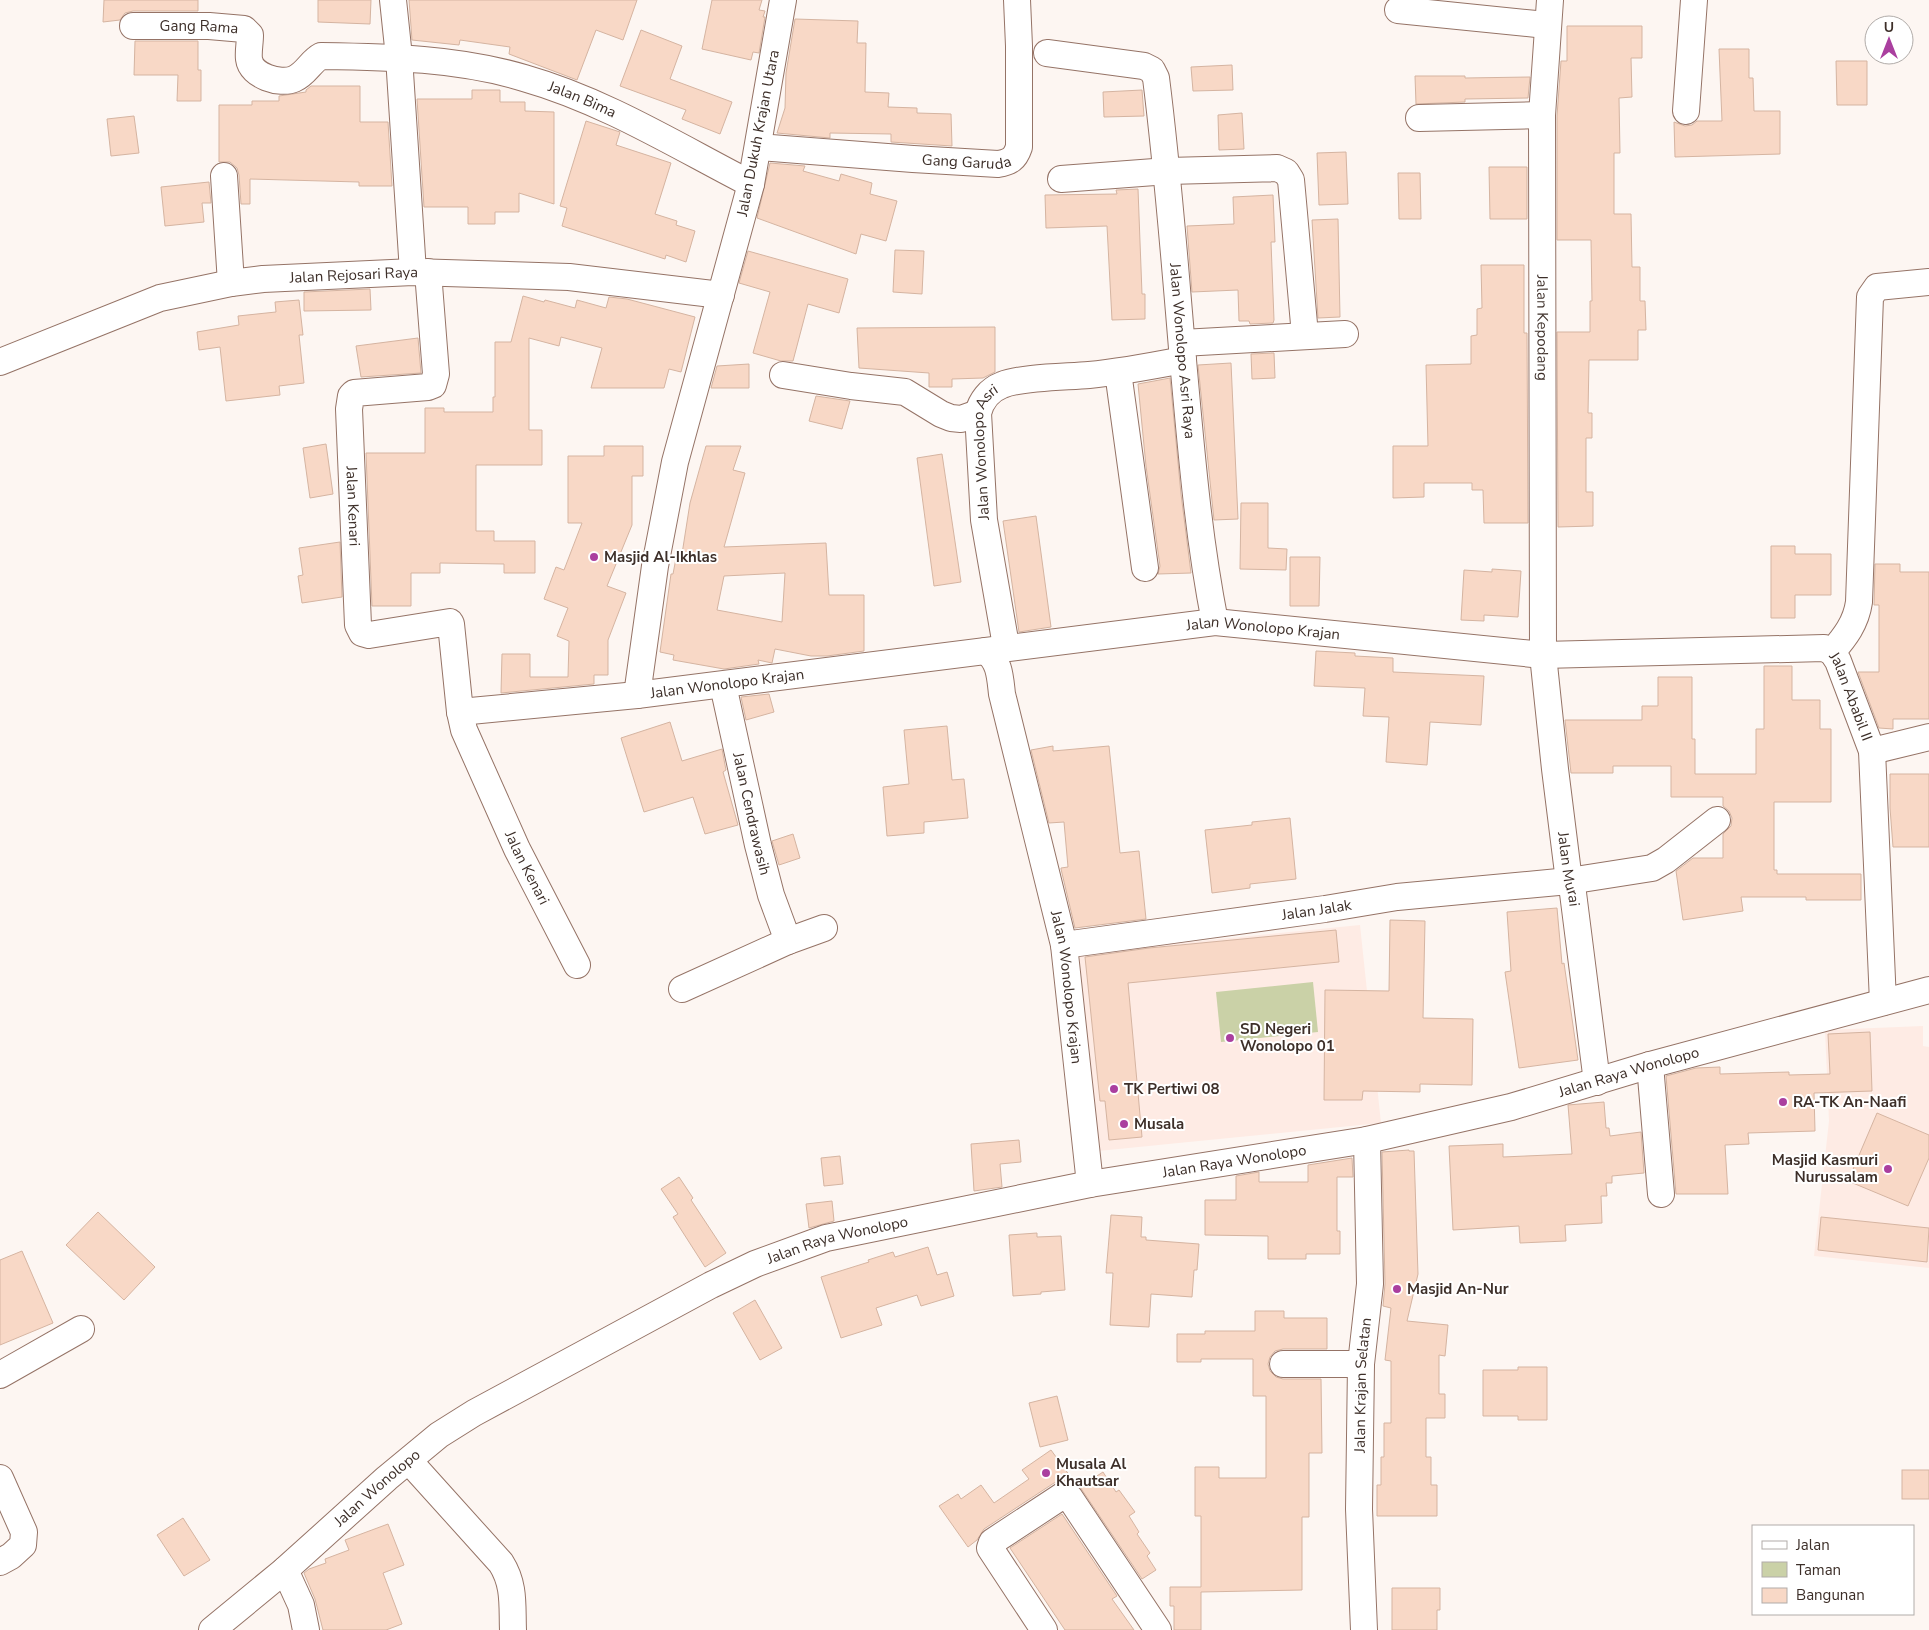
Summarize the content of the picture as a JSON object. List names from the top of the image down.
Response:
{
  "streets": {
    "street": [
      "Gang Rama",
      "Jalan Bima",
      "Jalan Dukuh Krajan Utara",
      "Gang Garuda",
      "Jalan Rejosari Raya",
      "Jalan Kepodang",
      "Jalan Wonolopo Asri Raya",
      "Jalan Wonolopo Asri",
      "Jalan Kenari",
      "Jalan Wonolopo Krajan",
      "Jalan Ababil II",
      "Jalan Cendrawasih",
      "Jalan Murai",
      "Jalan Jalak",
      "Jalan Raya Wonolopo",
      "Jalan Krajan Selatan",
      "Jalan Wonolopo"
    ]
  },
  "crossings": [
    ["Gang Rama", "Jalan Bima"],
    ["Jalan Bima", "Jalan Dukuh Krajan Utara"],
    ["Jalan Dukuh Krajan Utara", "Gang Garuda"],
    ["Jalan Dukuh Krajan Utara", "Jalan Rejosari Raya"],
    ["Jalan Dukuh Krajan Utara", "Jalan Wonolopo Krajan"],
    ["Jalan Rejosari Raya", "Jalan Kenari"],
    ["Jalan Rejosari Raya", "Jalan Wonolopo Krajan"],
    ["Jalan Kepodang", "Jalan Wonolopo Krajan"],
    ["Jalan Kepodang", "Jalan Ababil II"],
    ["Jalan Kepodang", "Jalan Murai"],
    ["Jalan Wonolopo Asri Raya", "Jalan Wonolopo Asri"],
    ["Jalan Wonolopo Asri Raya", "Jalan Wonolopo Krajan"],
    ["Jalan Wonolopo Asri", "Jalan Wonolopo Krajan"],
    ["Jalan Wonolopo Krajan", "Jalan Ababil II"],
    ["Jalan Wonolopo Krajan", "Jalan Cendrawasih"],
    ["Jalan Wonolopo Krajan", "Jalan Murai"],
    ["Jalan Wonolopo Krajan", "Jalan Jalak"],
    ["Jalan Wonolopo Krajan", "Jalan Raya Wonolopo"],
    ["Jalan Ababil II", "Jalan Murai"],
    ["Jalan Ababil II", "Jalan Raya Wonolopo"],
    ["Jalan Murai", "Jalan Jalak"],
    ["Jalan Murai", "Jalan Raya Wonolopo"],
    ["Jalan Raya Wonolopo", "Jalan Krajan Selatan"],
    ["Jalan Raya Wonolopo", "Jalan Wonolopo"]
  ],
  "places": [
    "Masjid Al-Ikhlas",
    "SD Negeri Wonolopo 01",
    "TK Pertiwi 08",
    "RA-TK An-Naafi",
    "Musala",
    "Masjid Kasmuri Nurussalam",
    "Masjid An-Nur",
    "Musala Al Khautsar"
  ],
  "legend": ["Jalan", "Taman", "Bangunan"],
  "north": "top"
}
